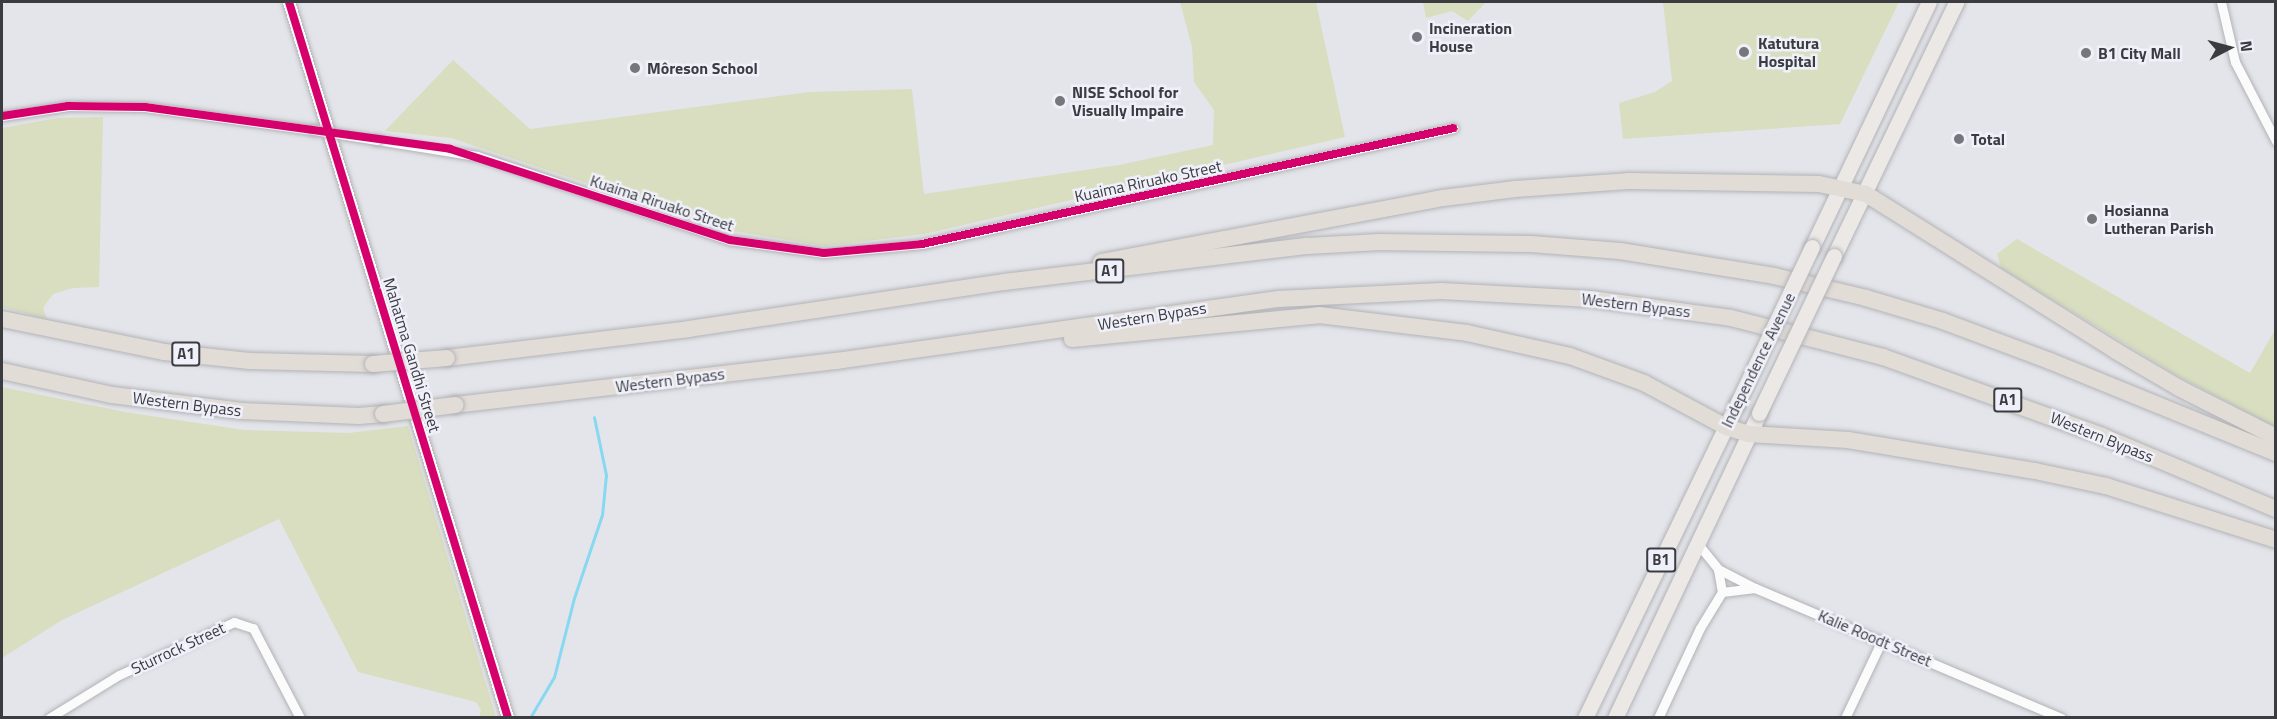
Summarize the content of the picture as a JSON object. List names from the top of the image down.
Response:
{
  "streets": {
    "highway": ["A1", "Western Bypass"],
    "main road": ["Independence Avenue", "B1"],
    "street": [
      "Kuaima Riruako Street",
      "Mahatma Gandhi Street",
      "Kalie Roodt Street",
      "Sturrock Street"
    ]
  },
  "crossings": [
    ["Independence Avenue", "Kalie Roodt Street"]
  ],
  "places": [
    "Incineration House",
    "Katutura Hospital",
    "B1 City Mall",
    "Môreson School",
    "NISE School for Visually Impaire",
    "Total",
    "Hosianna Lutheran Parish"
  ],
  "north": "right"
}
